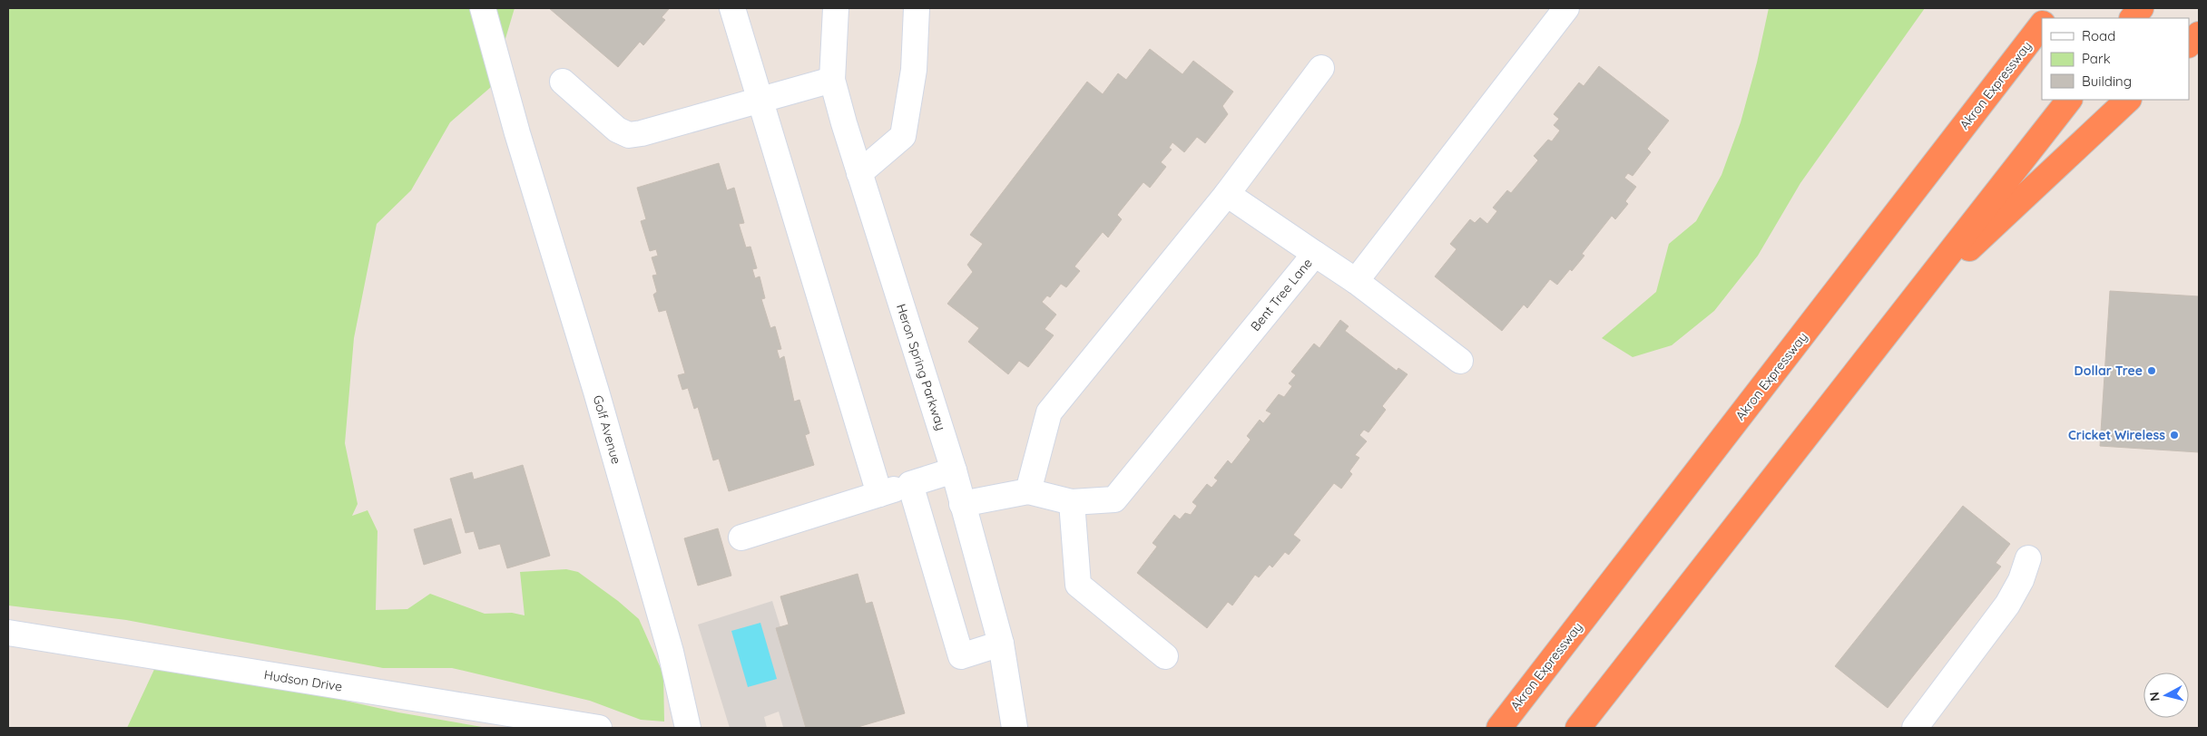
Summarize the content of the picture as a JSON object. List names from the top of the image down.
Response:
{
  "streets": {
    "highway": ["Akron Expressway"],
    "street": [
      "Bent Tree Lane",
      "Heron Spring Parkway",
      "Golf Avenue",
      "Hudson Drive"
    ]
  },
  "crossings": [
    ["Bent Tree Lane", "Heron Spring Parkway"]
  ],
  "places": ["Dollar Tree", "Cricket Wireless"],
  "legend": ["Road", "Park", "Building"],
  "north": "left"
}
